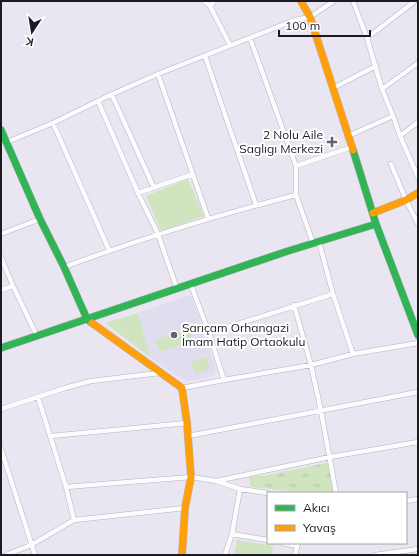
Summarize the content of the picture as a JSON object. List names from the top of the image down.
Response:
{
  "places": {
    "health": ["2 Nolu Aile Saglıgı Merkezi"],
    "other": ["Sarıçam Orhangazi İmam Hatip Ortaokulu"]
  },
  "legend": ["Akıcı", "Yavaş"],
  "scale_bar": "100 m",
  "north": "bottom"
}
